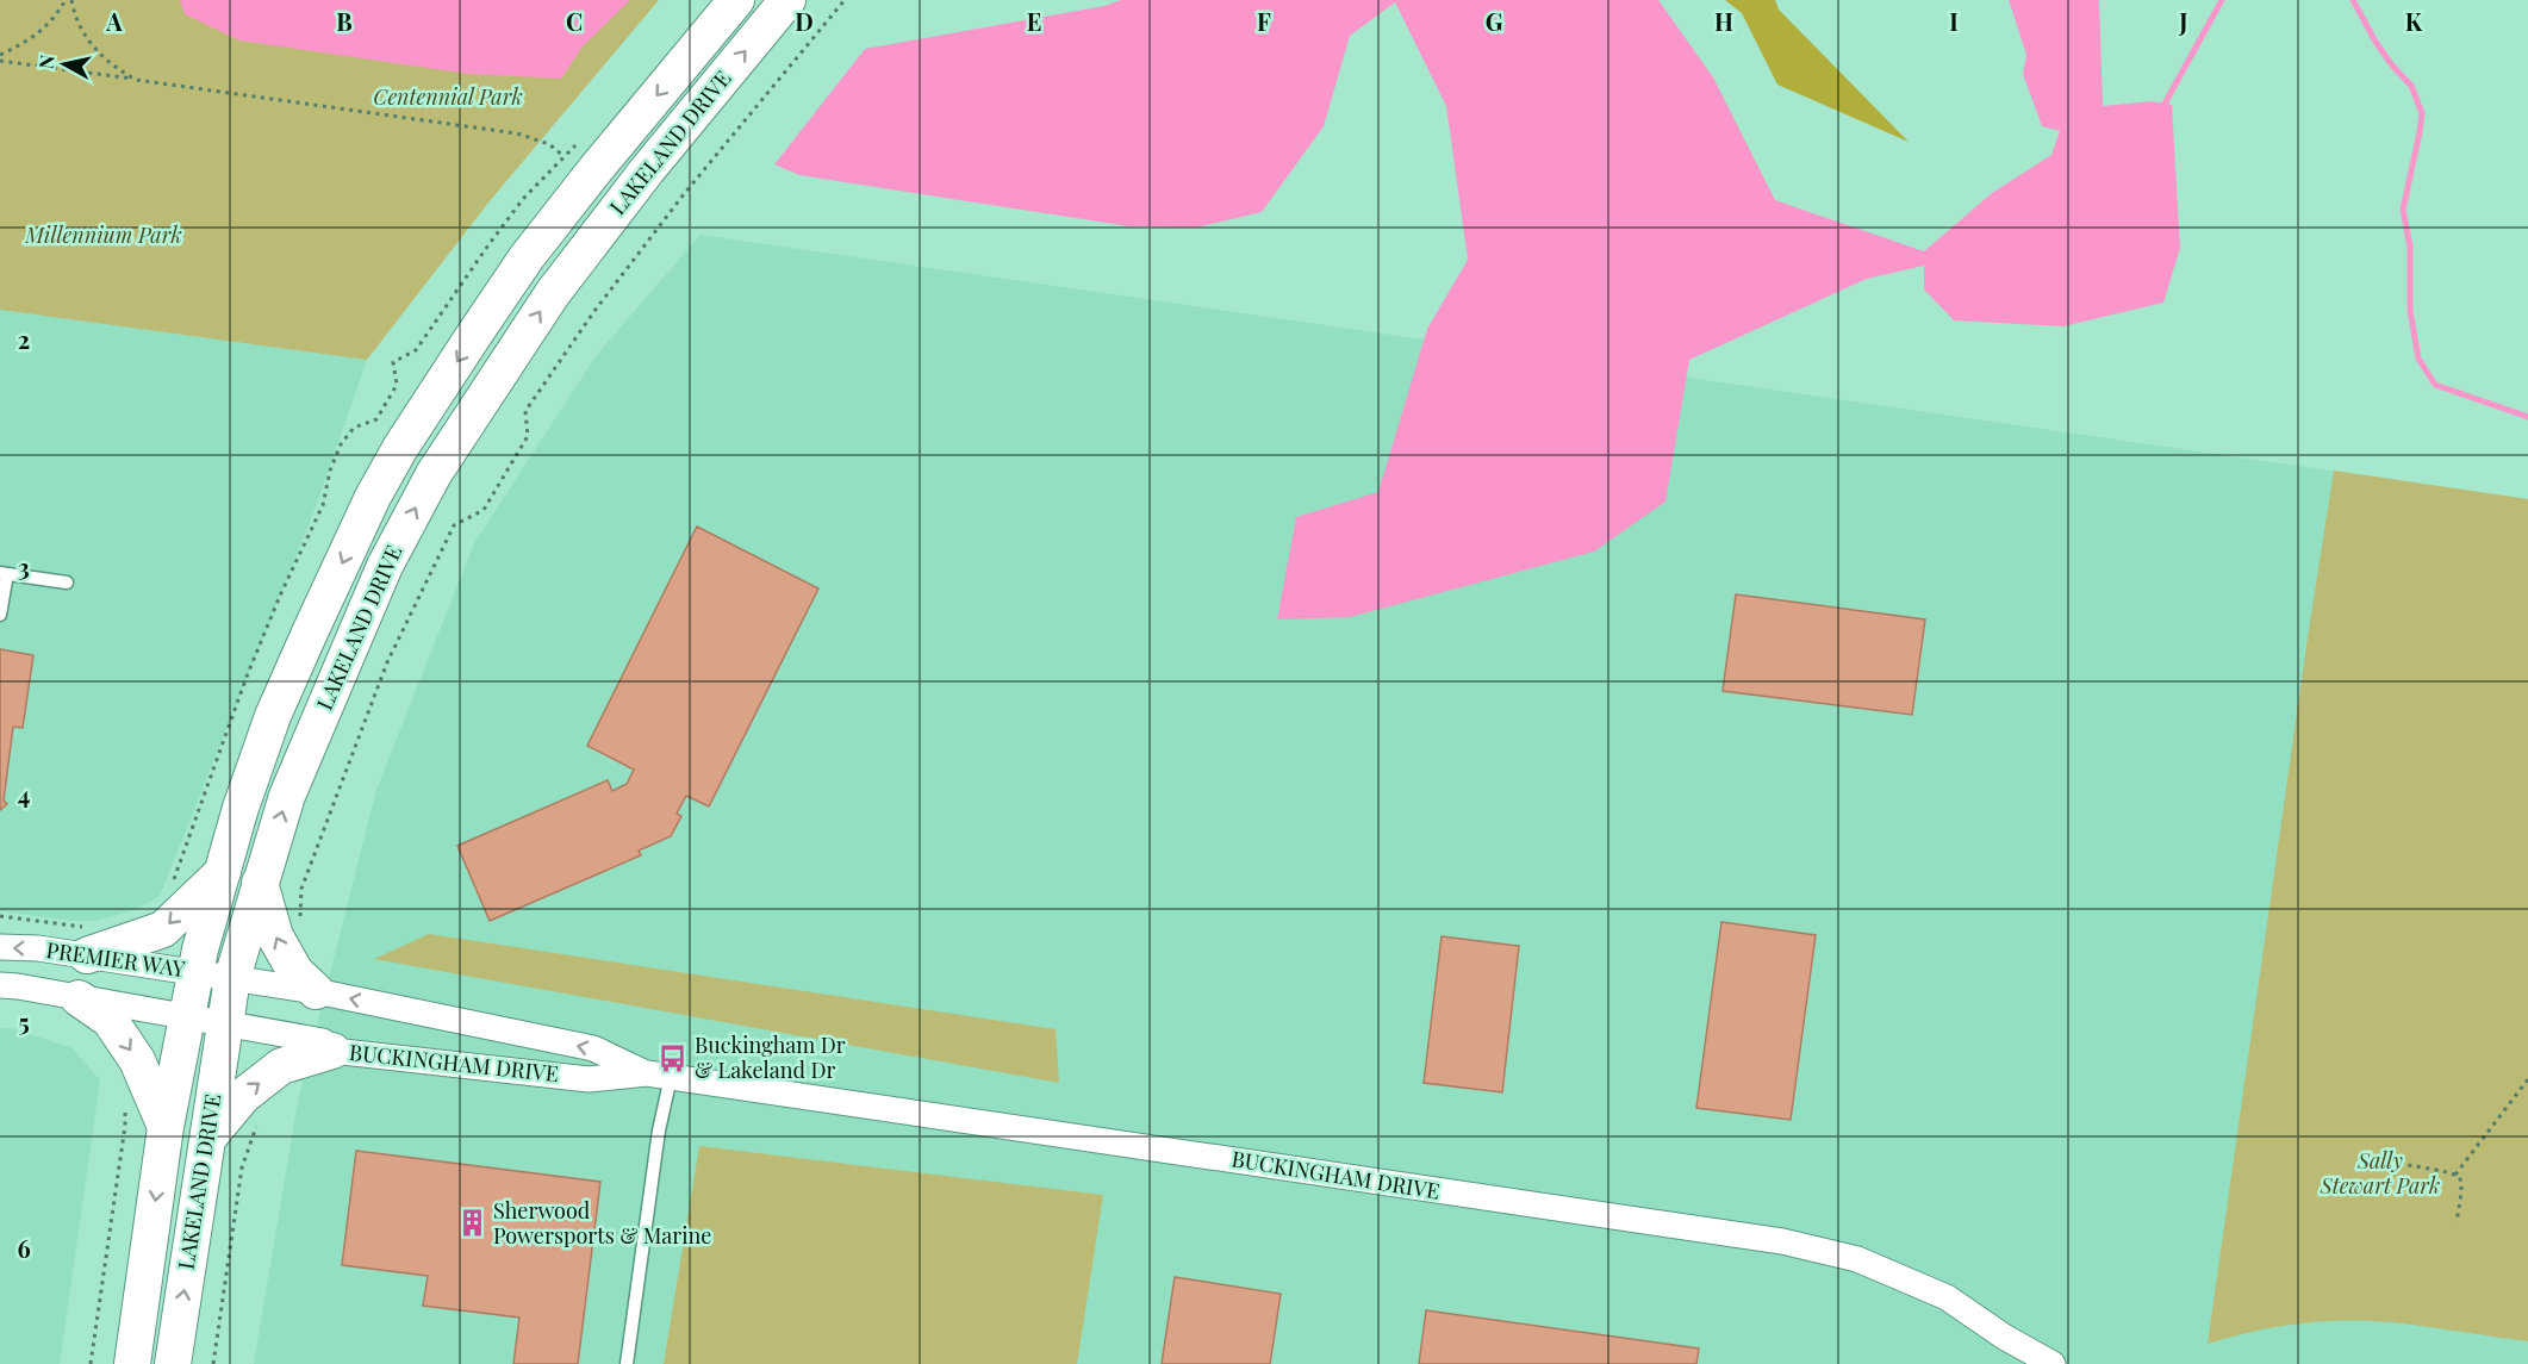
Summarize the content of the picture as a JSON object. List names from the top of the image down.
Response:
{
  "streets": {
    "main road": ["LAKELAND DRIVE"],
    "street": ["PREMIER WAY", "BUCKINGHAM DRIVE"]
  },
  "crossings": [
    ["LAKELAND DRIVE", "PREMIER WAY"],
    ["LAKELAND DRIVE", "BUCKINGHAM DRIVE"],
    ["PREMIER WAY", "BUCKINGHAM DRIVE"]
  ],
  "parks": ["Centennial Park", "Millennium Park", "Sally Stewart Park"],
  "places": {
    "bus stop": ["Buckingham Dr & Lakeland Dr"],
    "building": ["Sherwood Powersports & Marine"]
  },
  "north": "left",
  "grid": {
    "columns": [
      "A",
      "B",
      "C",
      "D",
      "E",
      "F",
      "G",
      "H",
      "I",
      "J",
      "K"
    ],
    "rows": [
      "2",
      "3",
      "4",
      "5",
      "6"
    ]
  }
}
